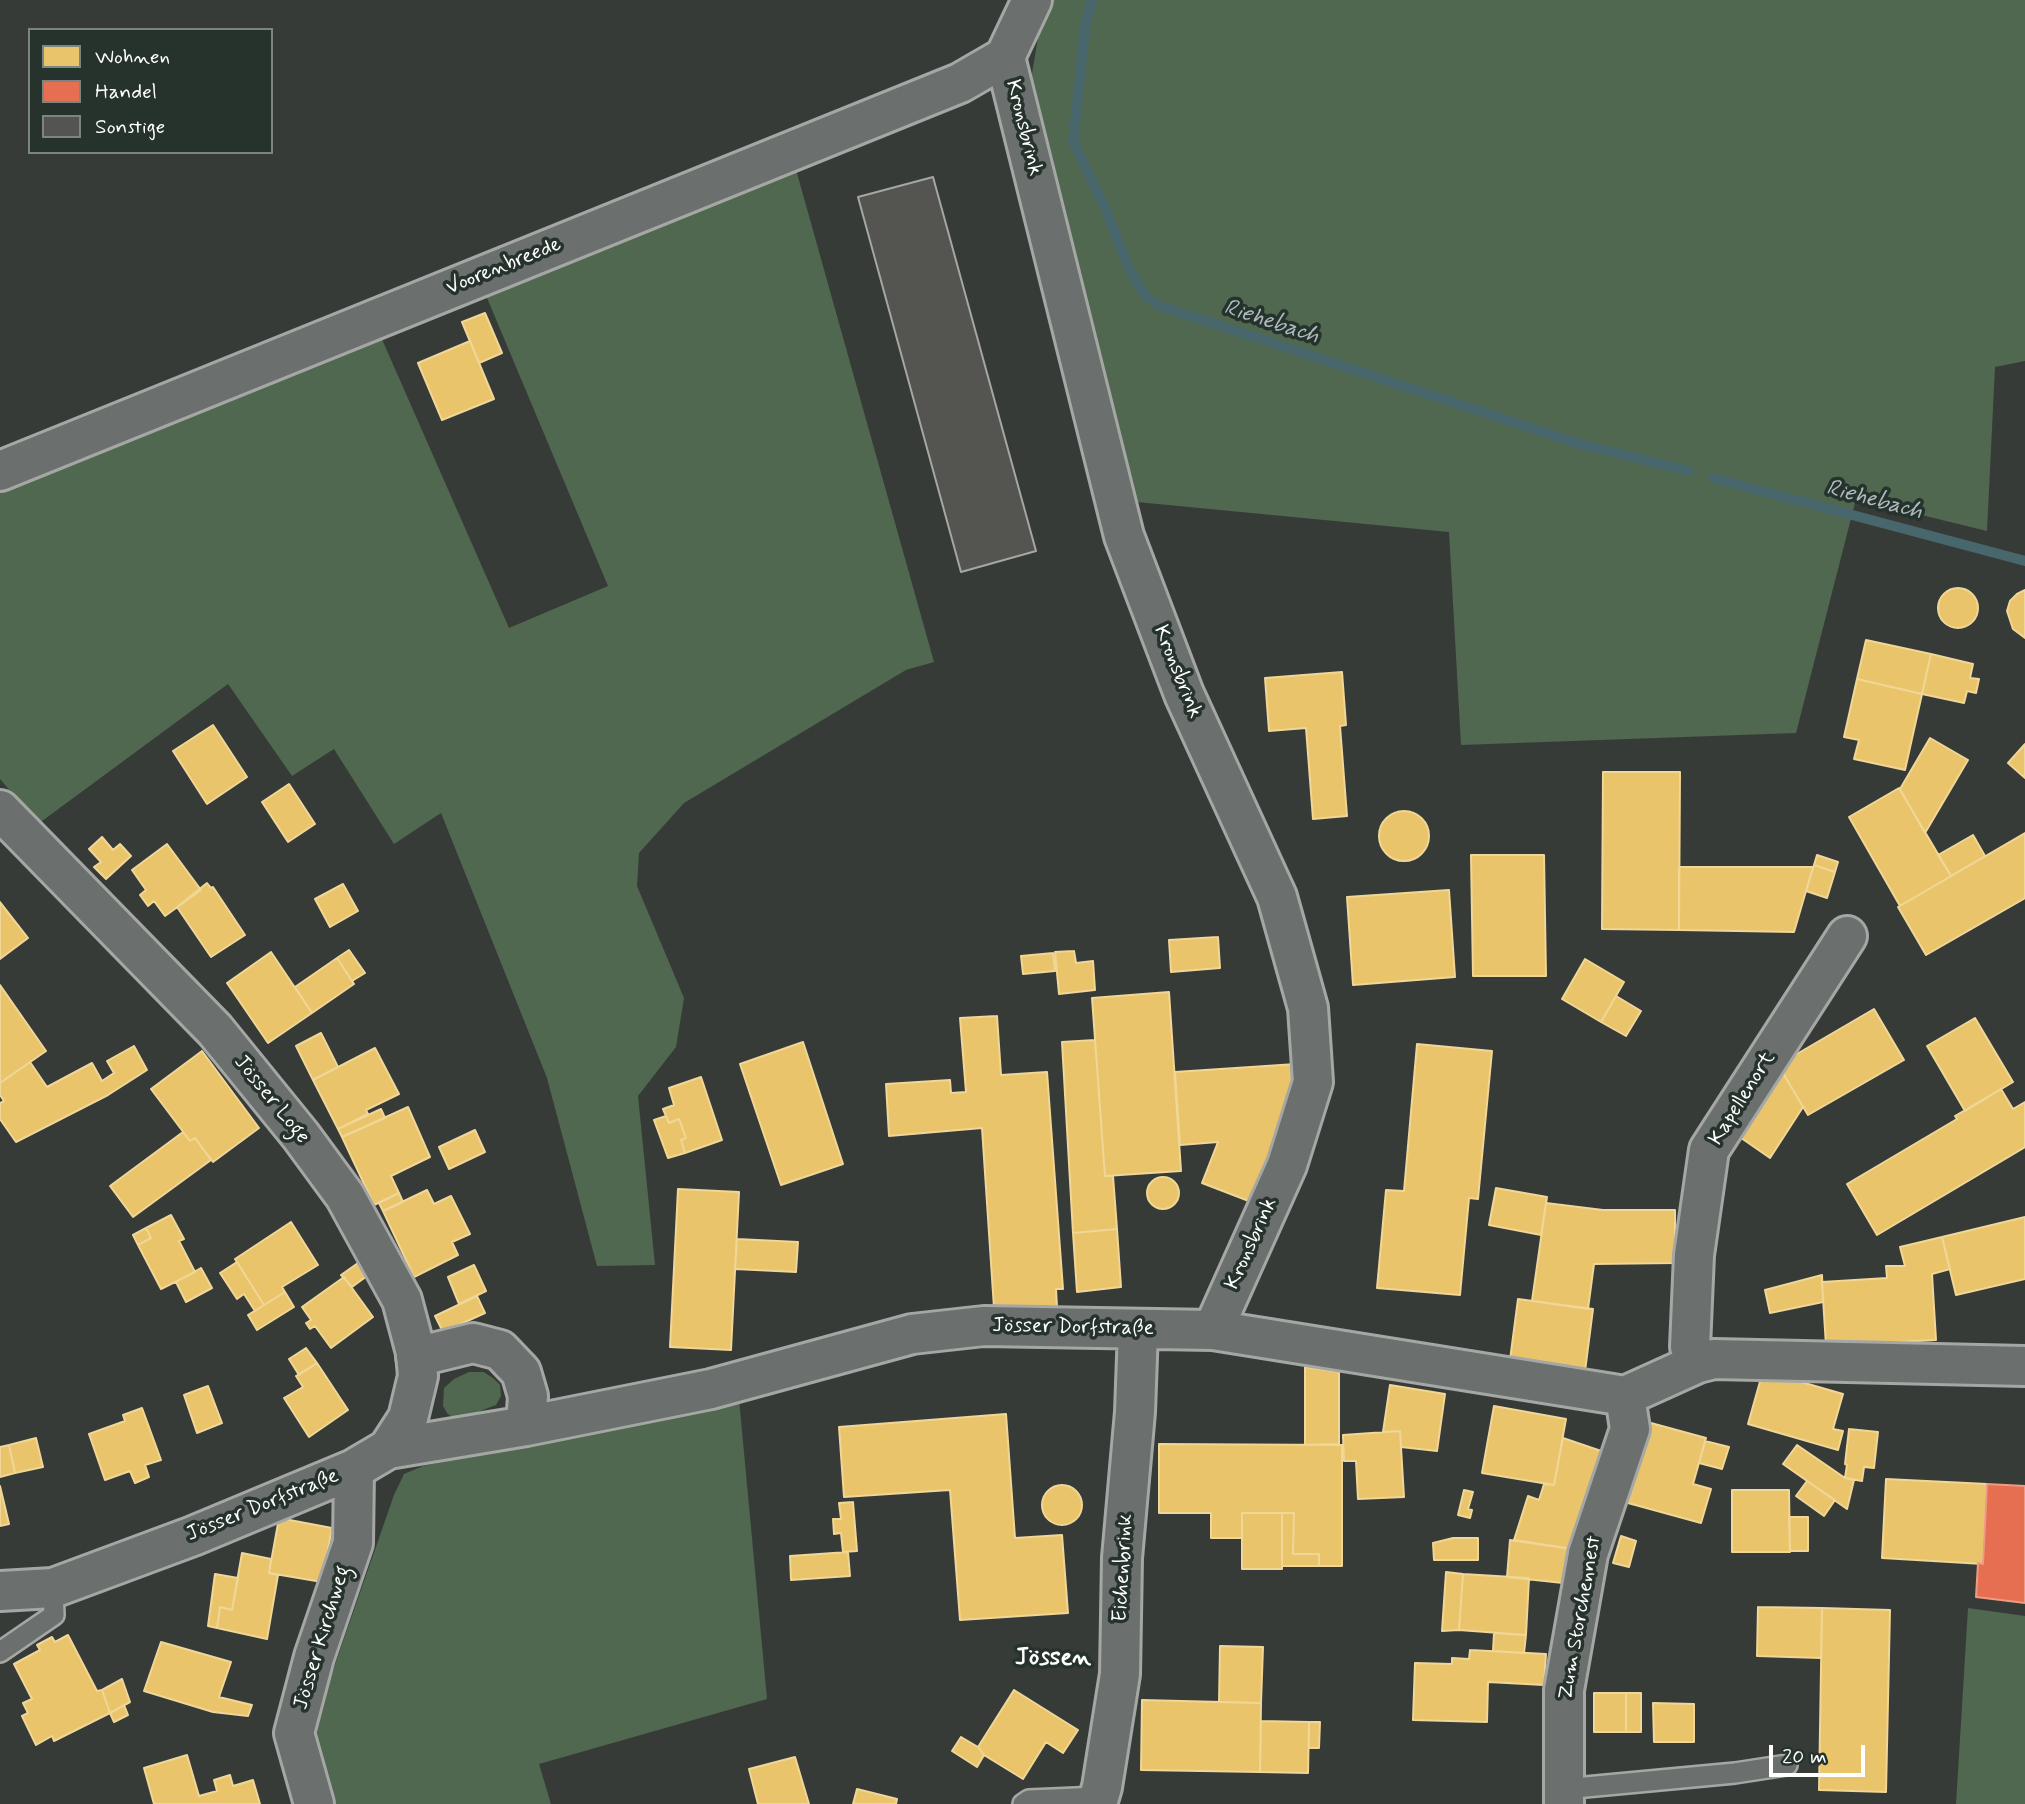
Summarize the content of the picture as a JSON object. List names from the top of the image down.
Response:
{
  "streets": {
    "street": [
      "Kronsbrink",
      "Voorenbreede",
      "Kapellenort",
      "Jösser Loge",
      "Jösser Dorfstraße",
      "Eichenbrink",
      "Zum Storchennest",
      "Jösser Kirchweg"
    ]
  },
  "crossings": [
    ["Kronsbrink", "Voorenbreede"],
    ["Kronsbrink", "Jösser Dorfstraße"],
    ["Jösser Loge", "Jösser Dorfstraße"],
    ["Jösser Dorfstraße", "Eichenbrink"],
    ["Jösser Dorfstraße", "Zum Storchennest"],
    ["Jösser Dorfstraße", "Jösser Kirchweg"]
  ],
  "districts": ["Jössen"],
  "water": ["Riehebach"],
  "legend": ["Wohnen", "Handel", "Sonstige"],
  "scale_bar": "20 m"
}
